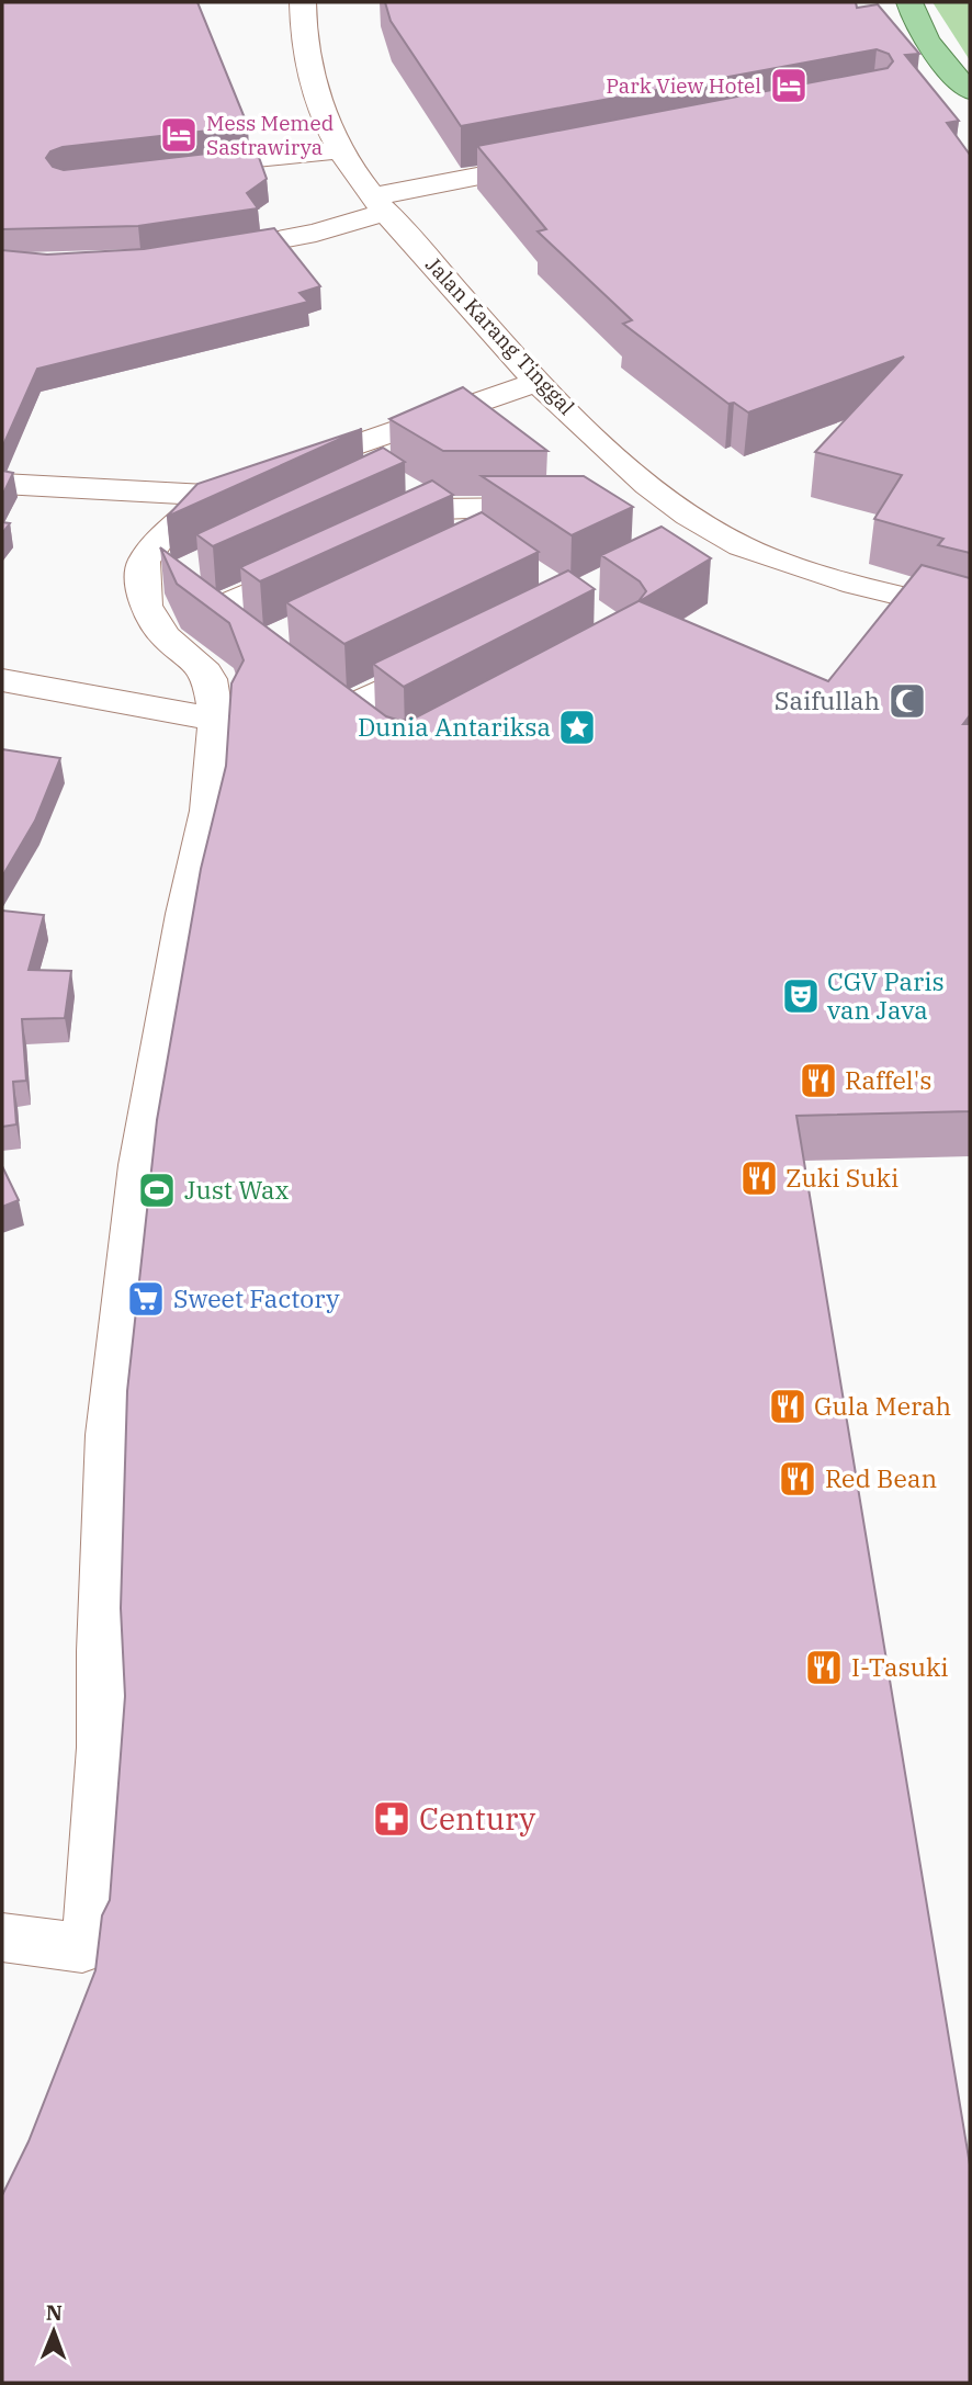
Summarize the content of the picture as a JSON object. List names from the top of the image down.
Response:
{
  "streets": {
    "street": ["Jalan Karang Tinggal"]
  },
  "places": {
    "hotel": ["Park View Hotel", "Mess Memed Sastrawirya"],
    "mosque": ["Saifullah"],
    "place": ["Dunia Antariksa"],
    "theatre": ["CGV Paris van Java"],
    "restaurant": [
      "Raffel's",
      "Zuki Suki",
      "Gula Merah",
      "Red Bean",
      "I-Tasuki"
    ],
    "sports": ["Just Wax"],
    "supermarket": ["Sweet Factory"],
    "pharmacy": ["Century"]
  },
  "north": "top"
}
